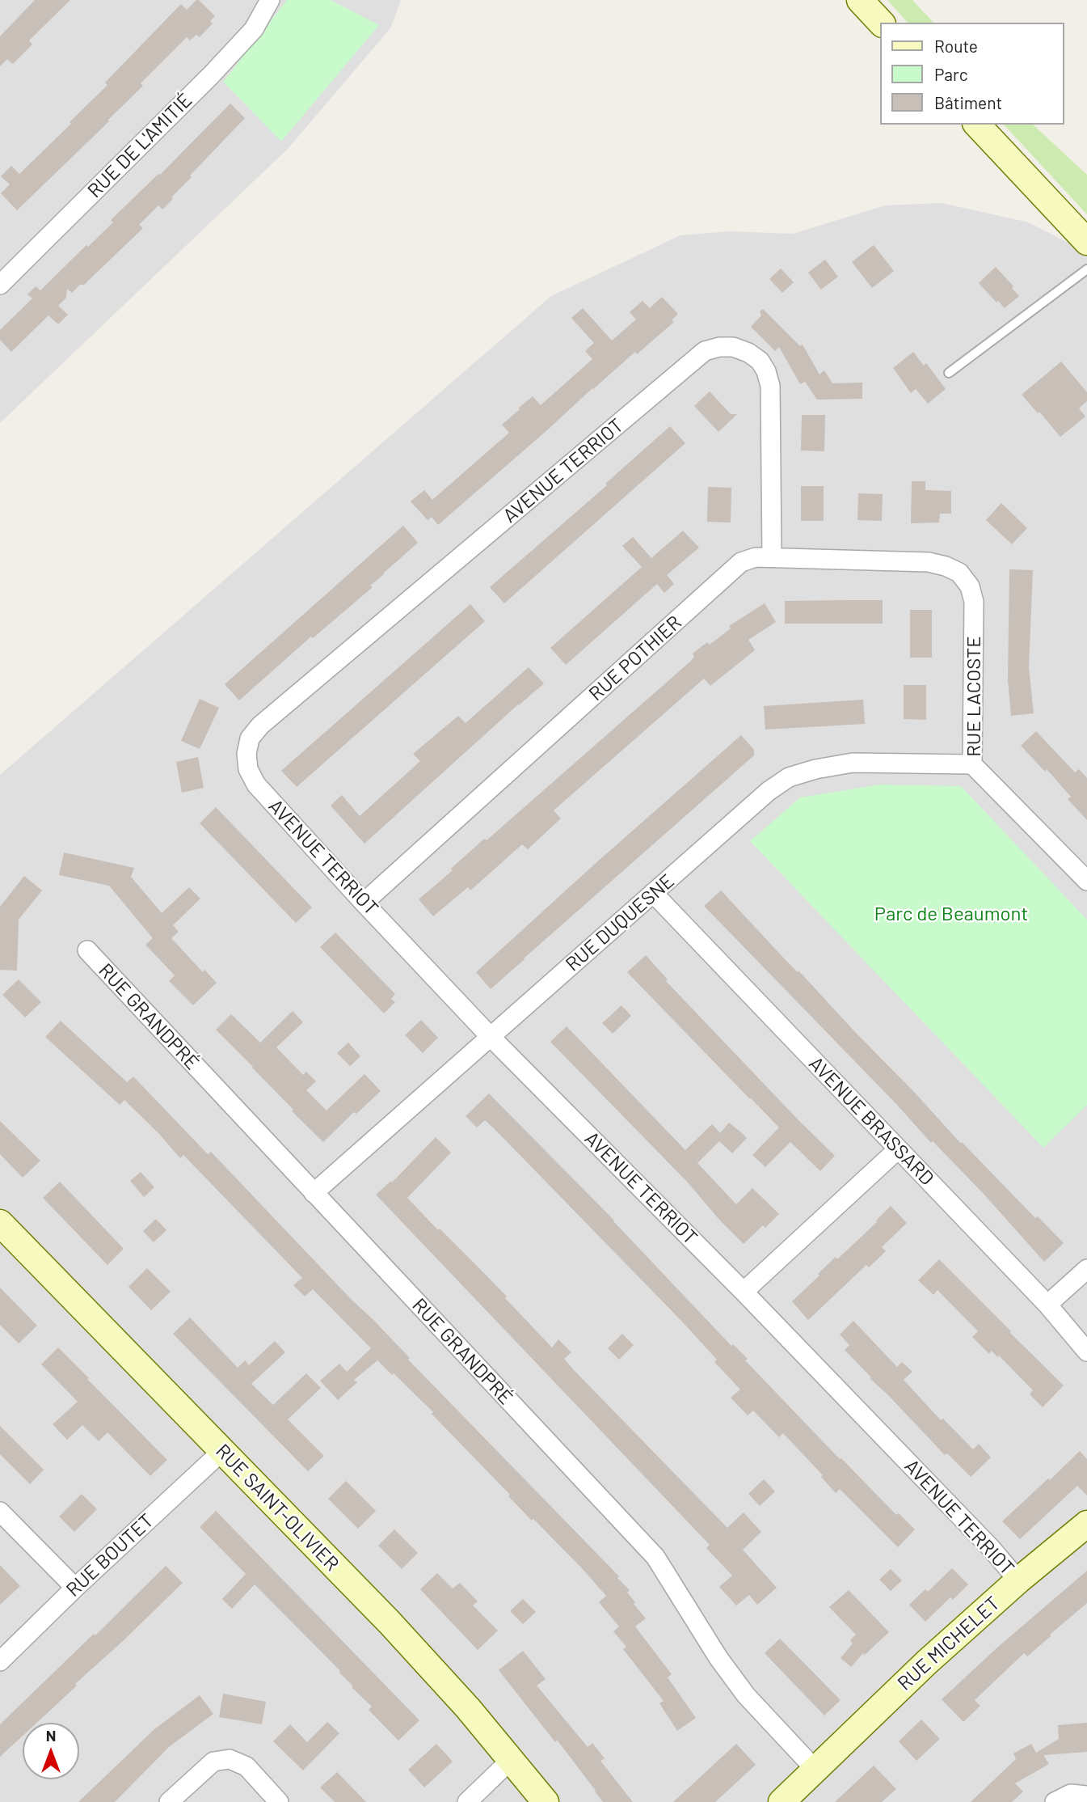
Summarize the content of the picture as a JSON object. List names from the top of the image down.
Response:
{
  "streets": {
    "street": [
      "RUE DE L'AMITIÉ",
      "AVENUE TERRIOT",
      "RUE POTHIER",
      "RUE LACOSTE",
      "RUE DUQUESNE",
      "RUE GRANDPRÉ",
      "AVENUE BRASSARD",
      "RUE SAINT-OLIVIER",
      "RUE BOUTET",
      "RUE MICHELET"
    ]
  },
  "crossings": [
    ["AVENUE TERRIOT", "RUE POTHIER"],
    ["AVENUE TERRIOT", "RUE DUQUESNE"],
    ["AVENUE TERRIOT", "RUE MICHELET"],
    ["RUE POTHIER", "RUE LACOSTE"],
    ["RUE LACOSTE", "RUE DUQUESNE"],
    ["RUE DUQUESNE", "RUE GRANDPRÉ"],
    ["RUE DUQUESNE", "AVENUE BRASSARD"],
    ["RUE GRANDPRÉ", "RUE MICHELET"],
    ["RUE SAINT-OLIVIER", "RUE BOUTET"]
  ],
  "parks": ["Parc de Beaumont"],
  "legend": ["Route", "Parc", "Bâtiment"],
  "north": "top"
}
